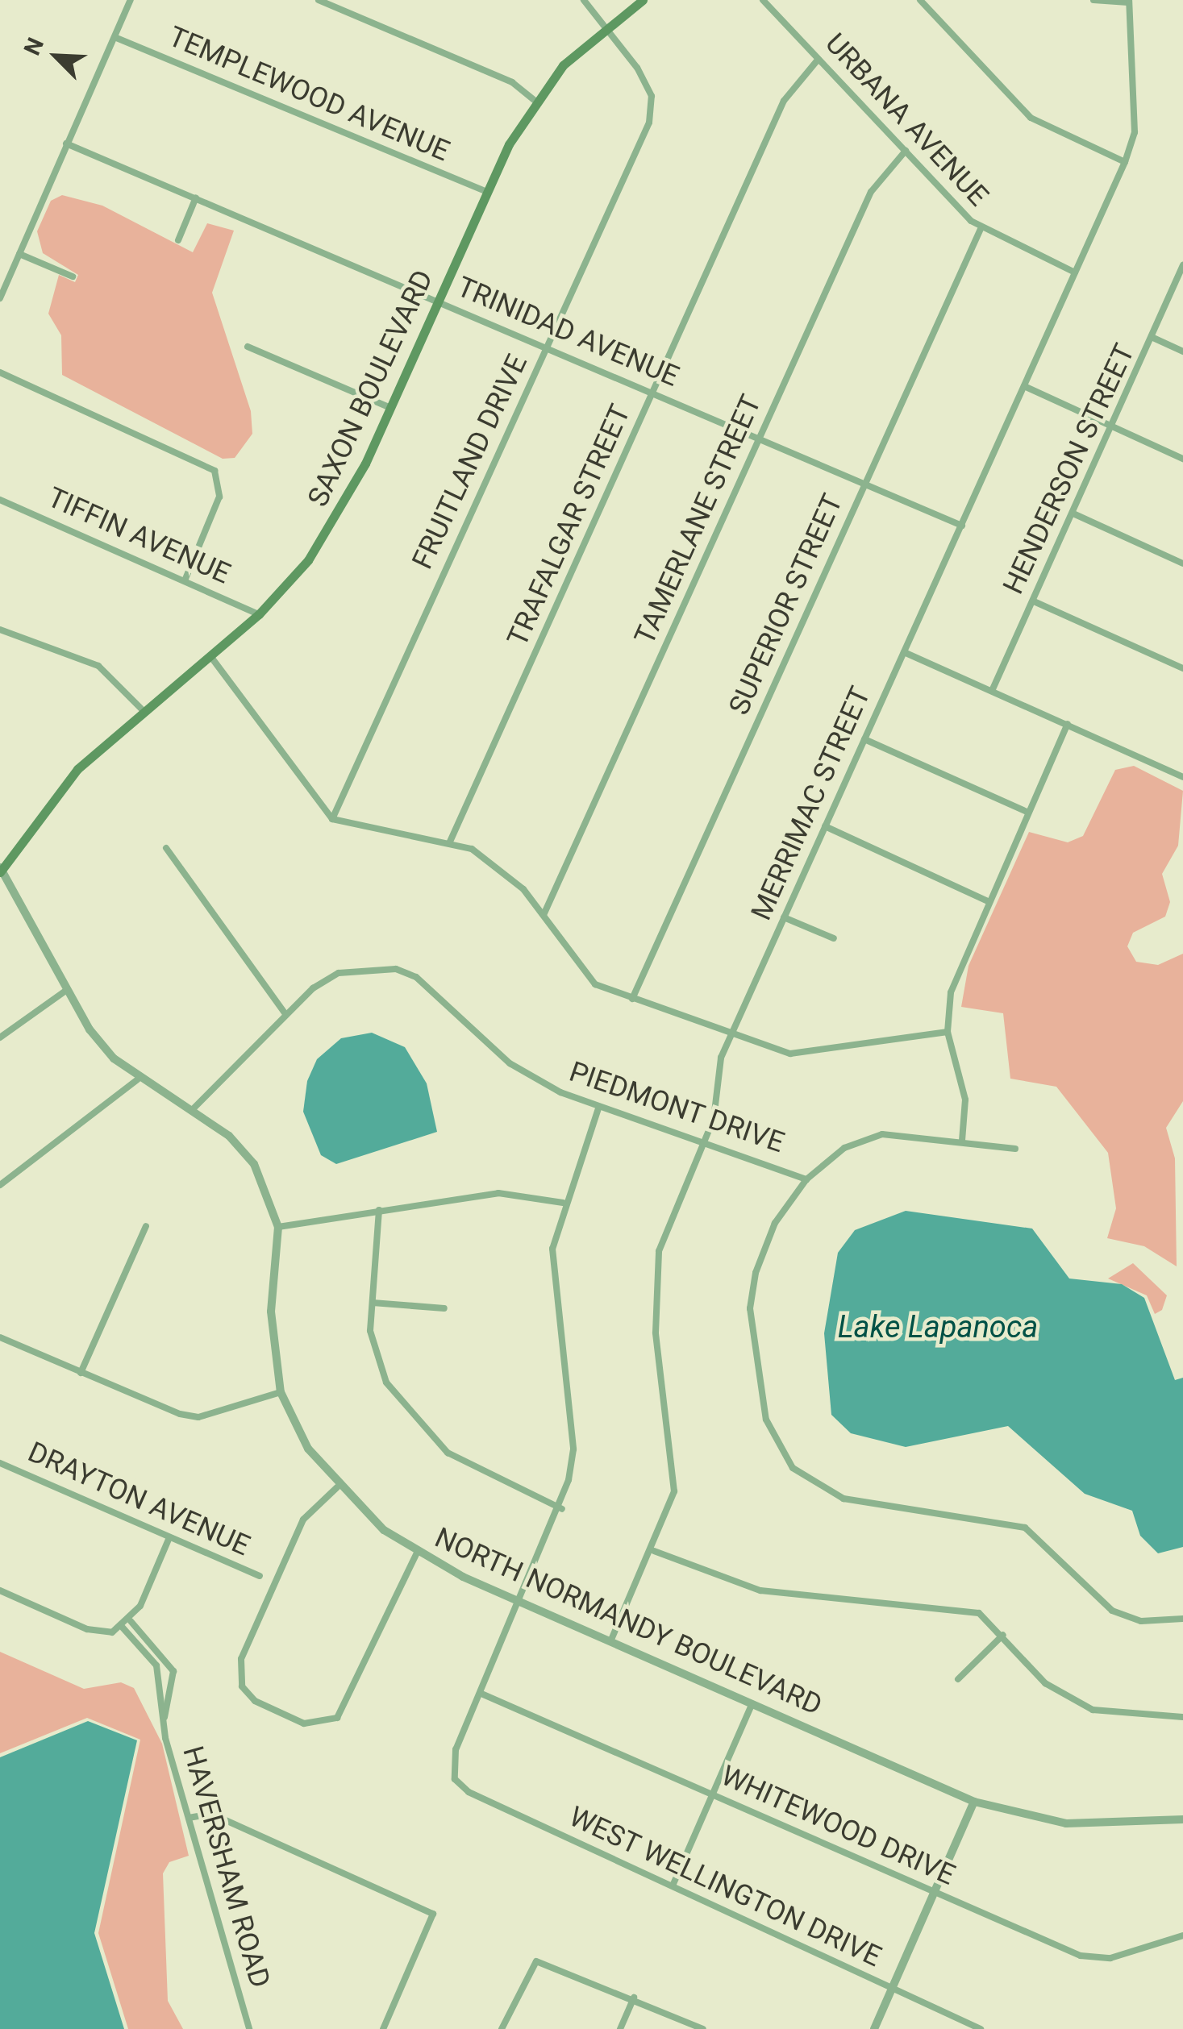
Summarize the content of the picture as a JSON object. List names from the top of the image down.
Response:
{
  "streets": {
    "main road": ["SAXON BOULEVARD"],
    "street": [
      "TEMPLEWOOD AVENUE",
      "URBANA AVENUE",
      "TRINIDAD AVENUE",
      "FRUITLAND DRIVE",
      "HENDERSON STREET",
      "TAMERLANE STREET",
      "TRAFALGAR STREET",
      "TIFFIN AVENUE",
      "SUPERIOR STREET",
      "MERRIMAC STREET",
      "PIEDMONT DRIVE",
      "DRAYTON AVENUE",
      "NORTH NORMANDY BOULEVARD",
      "WHITEWOOD DRIVE",
      "HAVERSHAM ROAD",
      "WEST WELLINGTON DRIVE"
    ]
  },
  "crossings": [
    ["TEMPLEWOOD AVENUE", "SAXON BOULEVARD"],
    ["URBANA AVENUE", "TAMERLANE STREET"],
    ["URBANA AVENUE", "TRAFALGAR STREET"],
    ["URBANA AVENUE", "SUPERIOR STREET"],
    ["URBANA AVENUE", "MERRIMAC STREET"],
    ["TRINIDAD AVENUE", "SAXON BOULEVARD"],
    ["TRINIDAD AVENUE", "FRUITLAND DRIVE"],
    ["TRINIDAD AVENUE", "TAMERLANE STREET"],
    ["TRINIDAD AVENUE", "TRAFALGAR STREET"],
    ["TRINIDAD AVENUE", "SUPERIOR STREET"],
    ["TRINIDAD AVENUE", "MERRIMAC STREET"],
    ["SAXON BOULEVARD", "FRUITLAND DRIVE"],
    ["SAXON BOULEVARD", "TIFFIN AVENUE"],
    ["SAXON BOULEVARD", "NORTH NORMANDY BOULEVARD"],
    ["MERRIMAC STREET", "PIEDMONT DRIVE"],
    ["MERRIMAC STREET", "NORTH NORMANDY BOULEVARD"],
    ["PIEDMONT DRIVE", "NORTH NORMANDY BOULEVARD"],
    ["WHITEWOOD DRIVE", "WEST WELLINGTON DRIVE"]
  ],
  "water": ["Lake Lapanoca"],
  "north": "top left"
}
